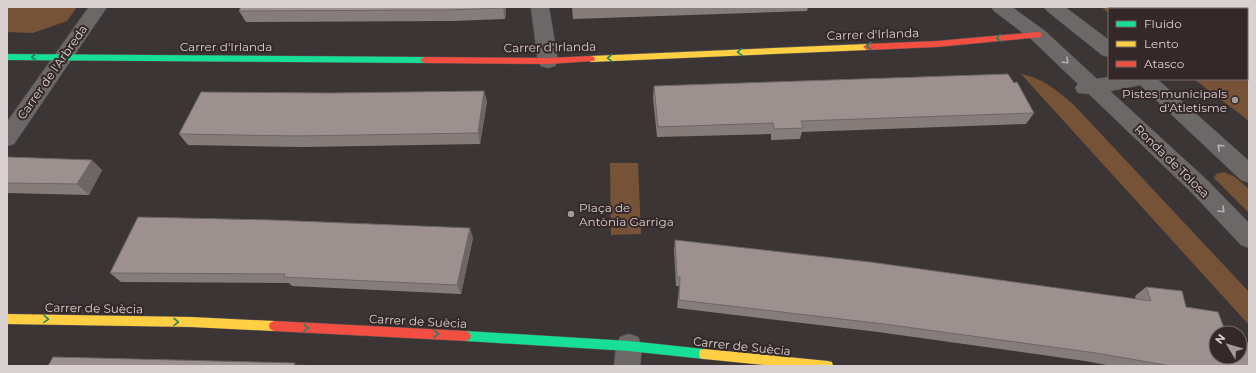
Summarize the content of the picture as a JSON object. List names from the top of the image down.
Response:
{
  "streets": {
    "street": [
      "Carrer d'Irlanda",
      "Carrer de l'Arbreda",
      "Ronda de Tolosa",
      "Carrer de Suècia"
    ]
  },
  "crossings": [
    ["Carrer d'Irlanda", "Carrer de l'Arbreda"],
    ["Carrer d'Irlanda", "Ronda de Tolosa"]
  ],
  "one_way": ["Carrer d'Irlanda", "Carrer de Suècia"],
  "places": ["Pistes municipals d'Atletisme", "Plaça de Antònia Garriga"],
  "legend": ["Fluido", "Lento", "Atasco"],
  "north": "top left"
}
